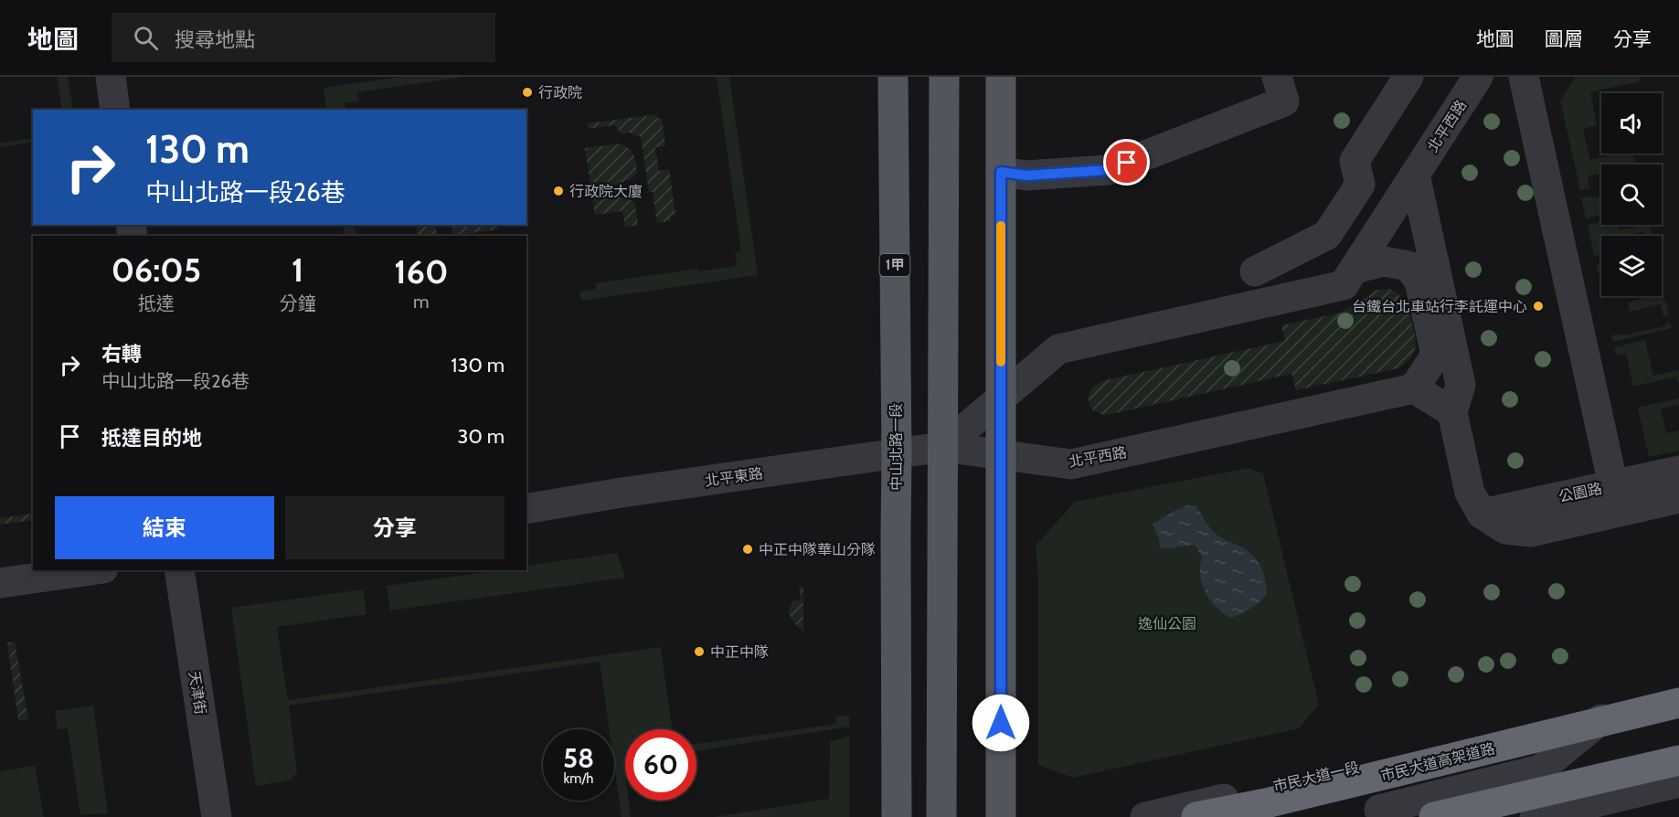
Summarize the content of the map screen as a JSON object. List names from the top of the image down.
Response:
{
  "streets": {
    "highway": ["市民大道高架道路"],
    "main road": ["1甲", "中山北路一段"],
    "street": [
      "北平西路",
      "北平東路",
      "公園路",
      "天津街",
      "市民大道一段"
    ]
  },
  "crossings": [
    ["北平西路", "北平東路"],
    ["中山北路一段", "北平東路"]
  ],
  "parks": ["逸仙公園"],
  "places": [
    "行政院",
    "行政院大廈",
    "台鐵台北車站行李託運中心",
    "中正中隊華山分隊",
    "中正中隊"
  ],
  "page": {
    "header": "地圖",
    "search": "搜尋地點",
    "nav": ["地圖", "圖層", "分享"],
    "turn": ["130 m", "中山北路一段26巷"],
    "eta": [
      "06:05",
      "抵達",
      "1",
      "分鐘",
      "160",
      "m"
    ],
    "list": [
      {
        "name": "右轉",
        "note": "中山北路一段26巷",
        "value": "130 m"
      },
      {
        "name": "抵達目的地",
        "value": "30 m"
      }
    ],
    "buttons": ["結束", "分享"],
    "speed": "58 km/h",
    "limit": "60"
  }
}
